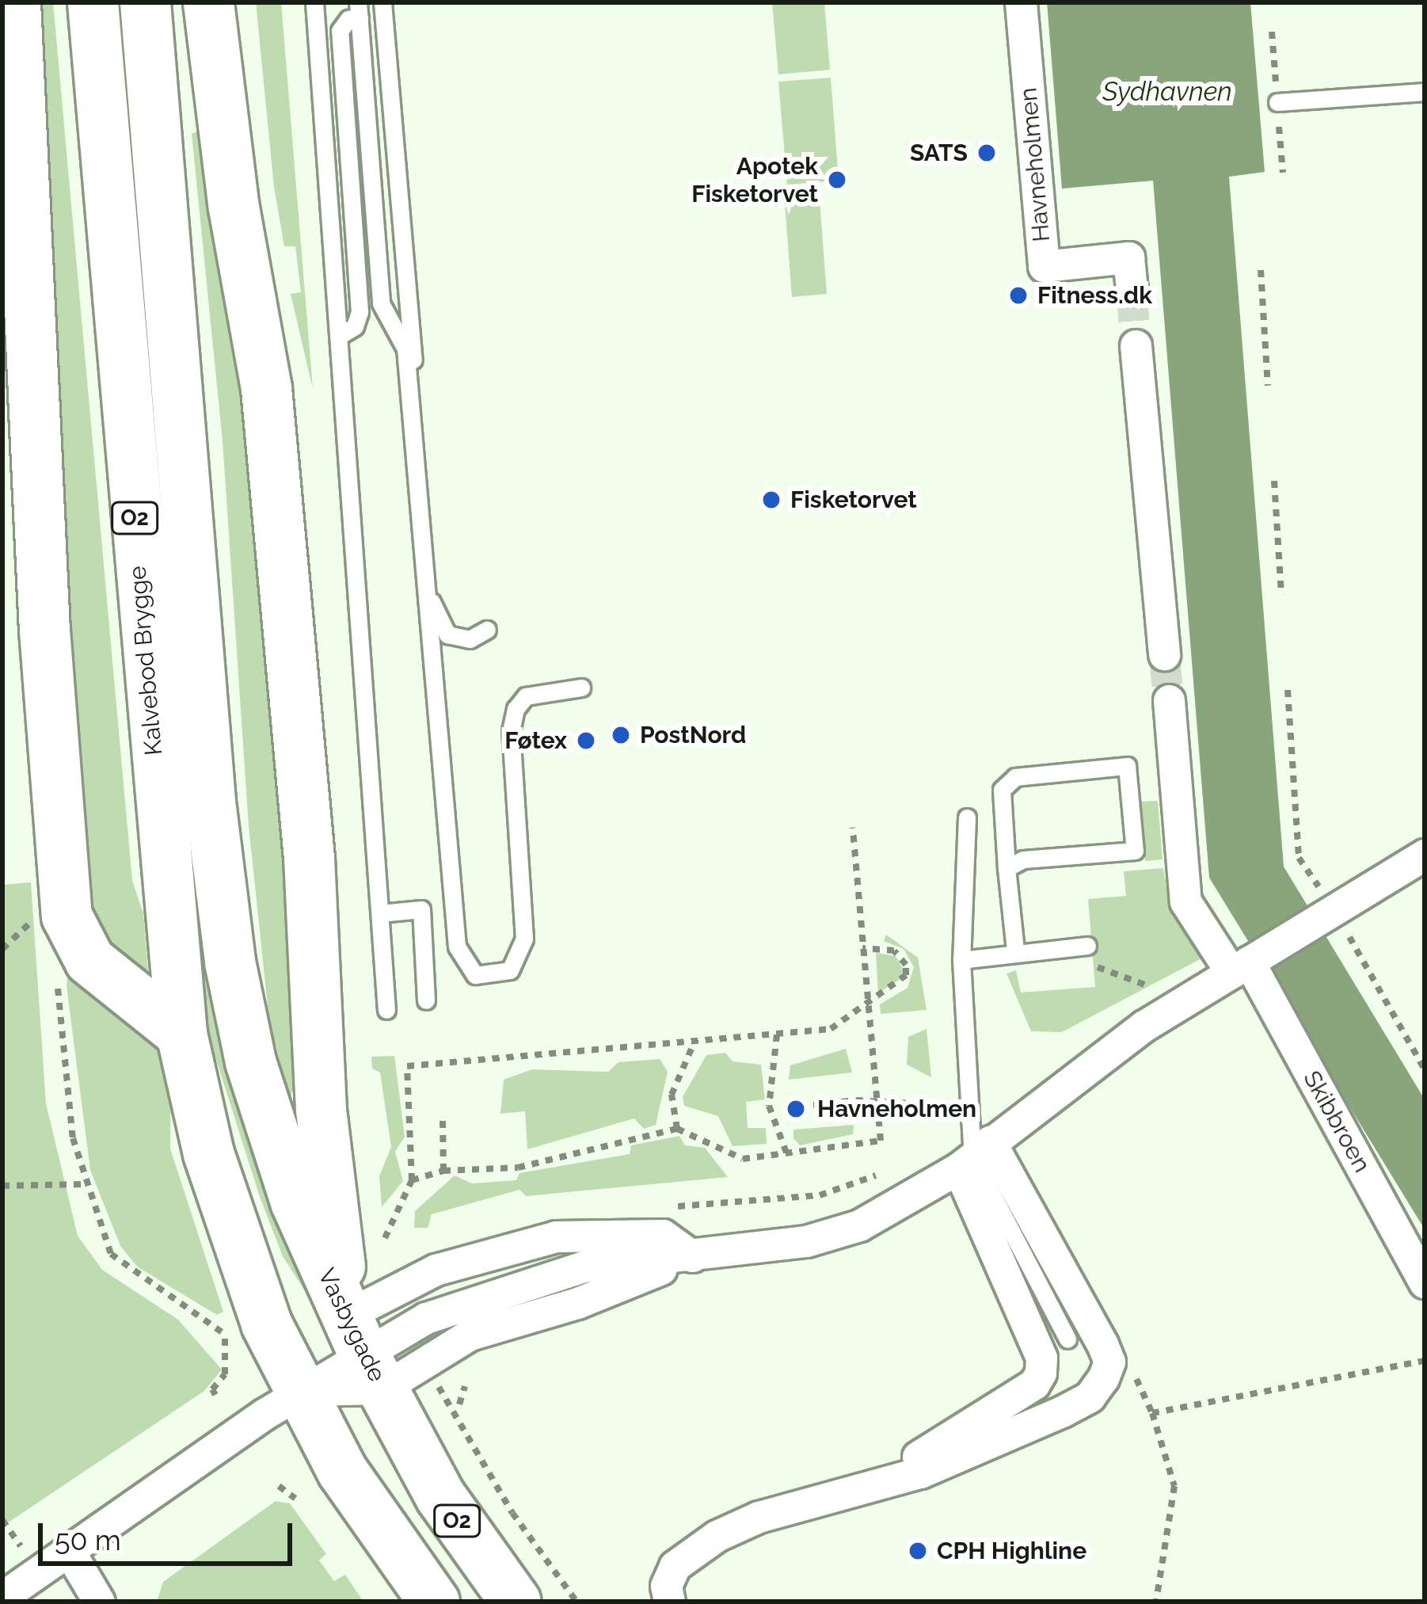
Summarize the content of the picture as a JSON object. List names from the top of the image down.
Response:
{
  "streets": {
    "main road": ["O2", "Kalvebod Brygge", "Vasbygade"],
    "street": ["Havneholmen", "Skibbroen"]
  },
  "crossings": [
    ["O2", "Kalvebod Brygge"]
  ],
  "water": ["Sydhavnen"],
  "places": [
    "SATS",
    "Apotek Fisketorvet",
    "Fitness.dk",
    "Fisketorvet",
    "PostNord",
    "Føtex",
    "Havneholmen",
    "CPH Highline"
  ],
  "scale_bar": "50 m"
}
